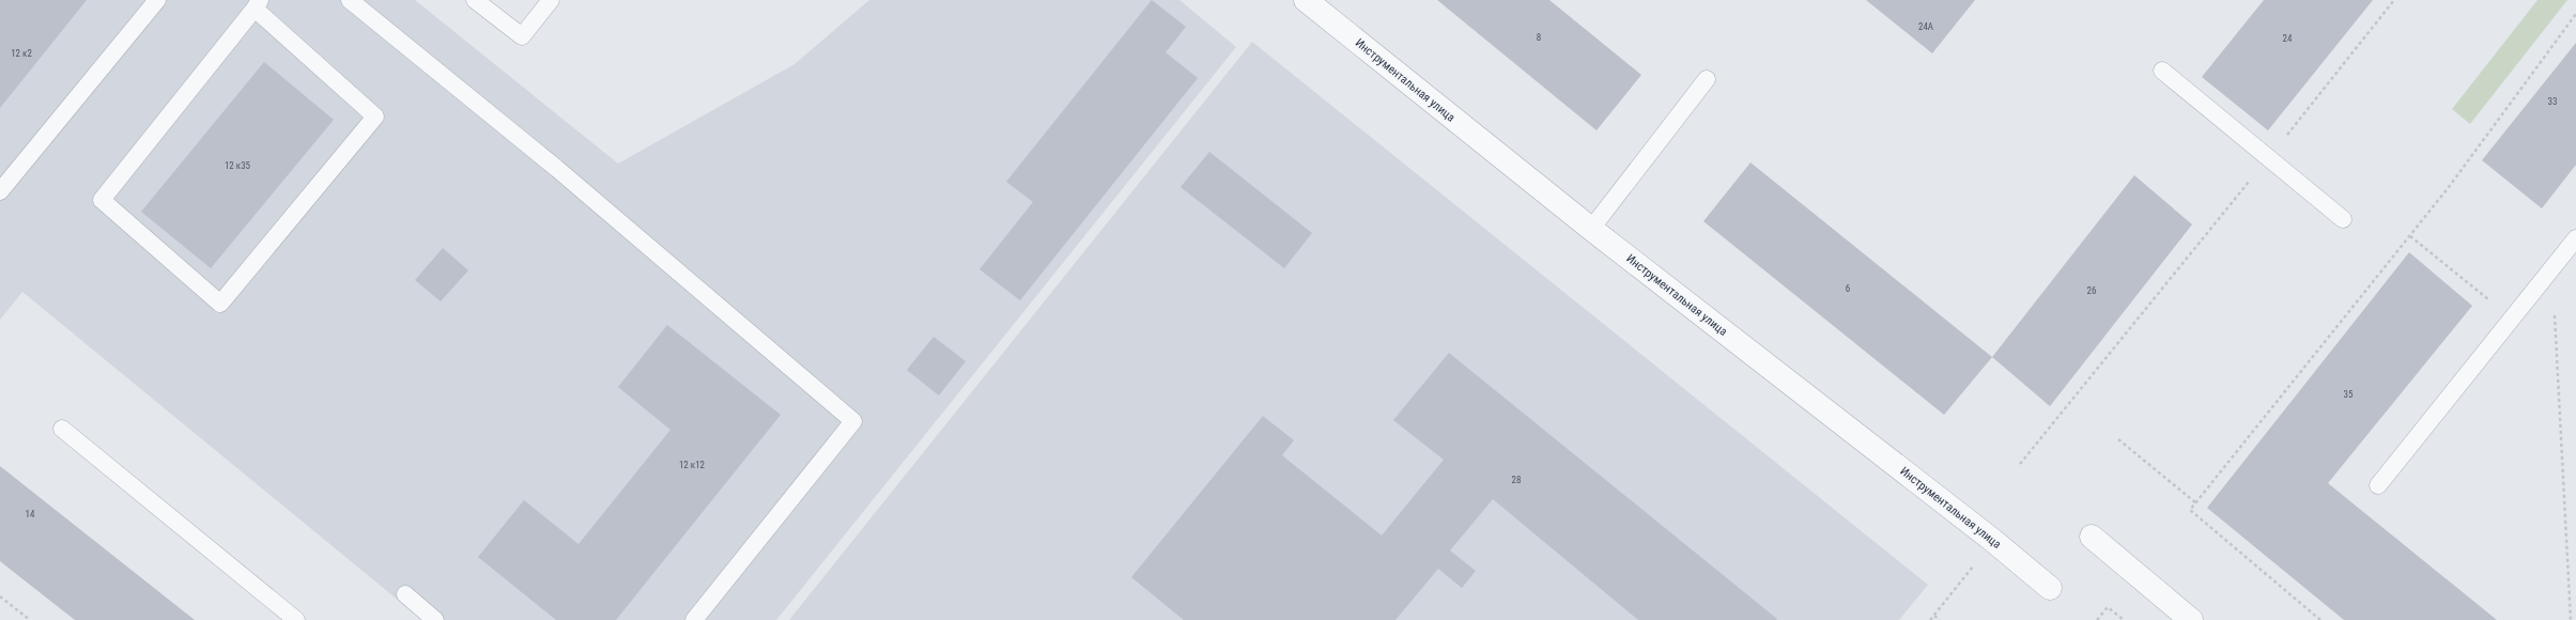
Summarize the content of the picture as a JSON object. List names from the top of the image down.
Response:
{
  "streets": {
    "street": ["Инструментальная улица"]
  },
  "house_numbers": [
    "24А",
    "8",
    "24",
    "12 к2",
    "33",
    "12 к35",
    "6",
    "26",
    "35",
    "12 к12",
    "28",
    "14"
  ]
}
